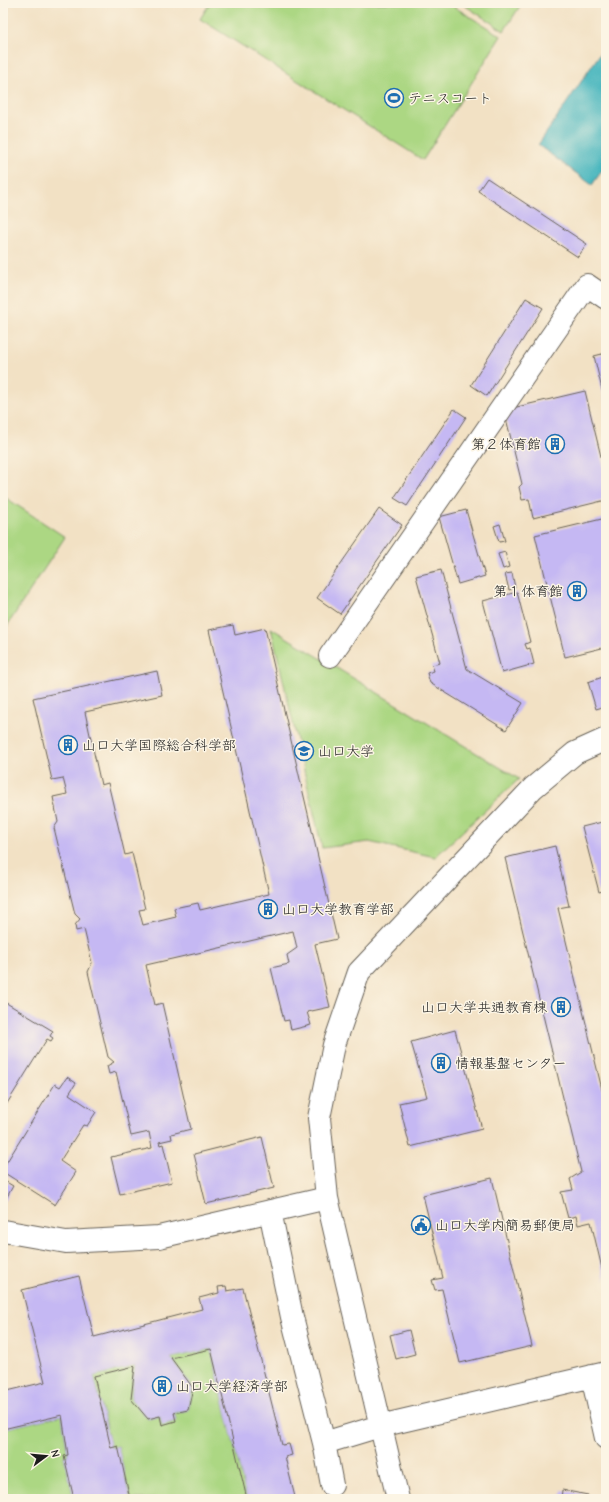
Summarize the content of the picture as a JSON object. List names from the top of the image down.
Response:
{
  "places": {
    "sports": ["テニスコート"],
    "building": [
      "第２体育館",
      "第１体育館",
      "山口大学国際総合科学部",
      "山口大学教育学部",
      "山口大学共通教育棟",
      "情報基盤センター",
      "山口大学経済学部"
    ],
    "school or university": ["山口大学"],
    "public building": ["山口大学内簡易郵便局"]
  },
  "north": "right"
}
